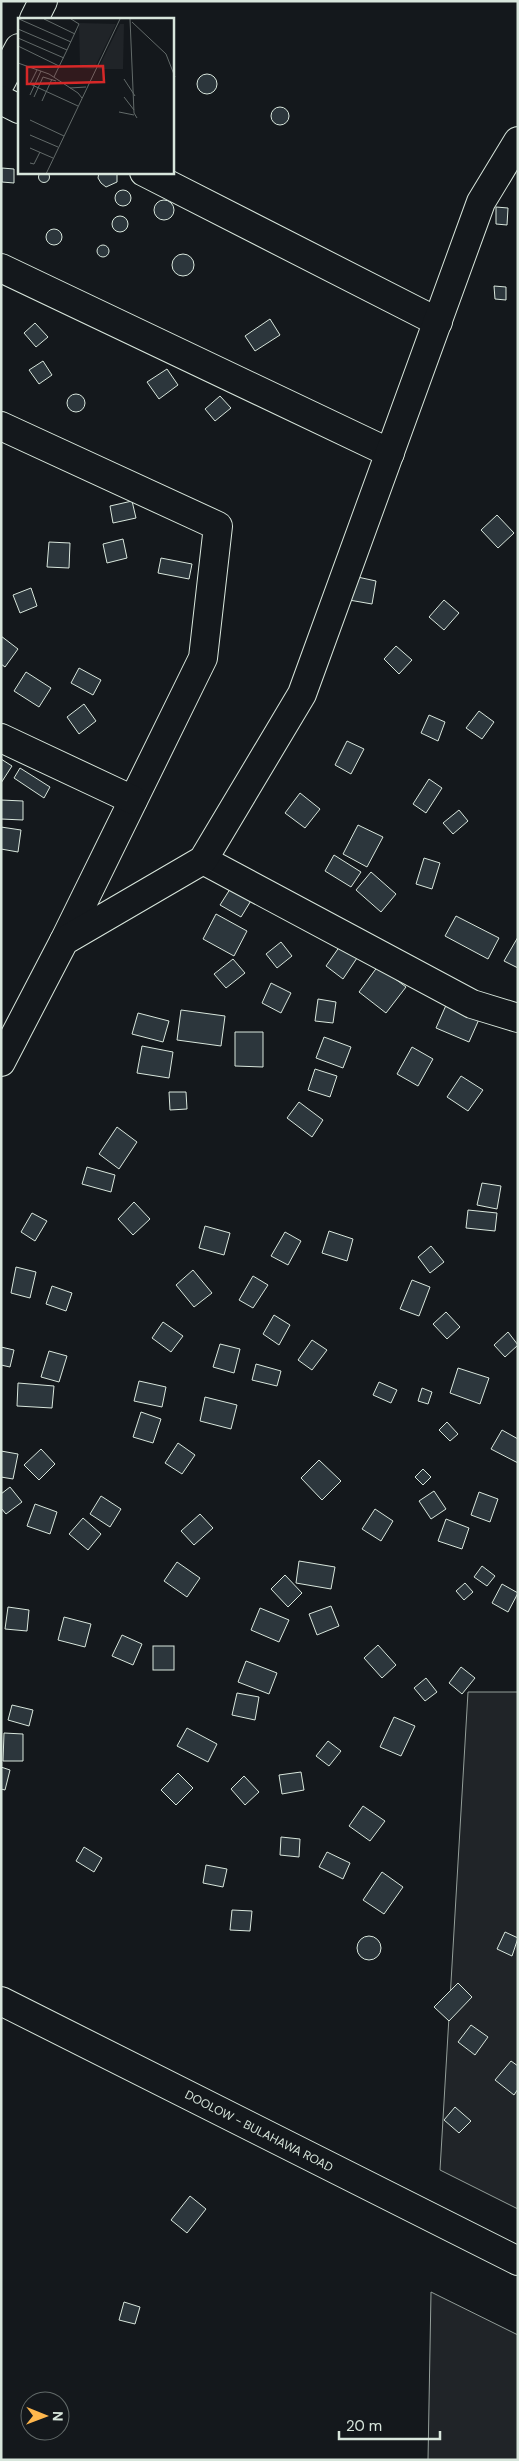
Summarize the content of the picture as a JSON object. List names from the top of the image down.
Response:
{
  "streets": {
    "street": ["DOOLOW - BULAHAWA ROAD"]
  },
  "scale_bar": "20 m",
  "north": "right"
}
